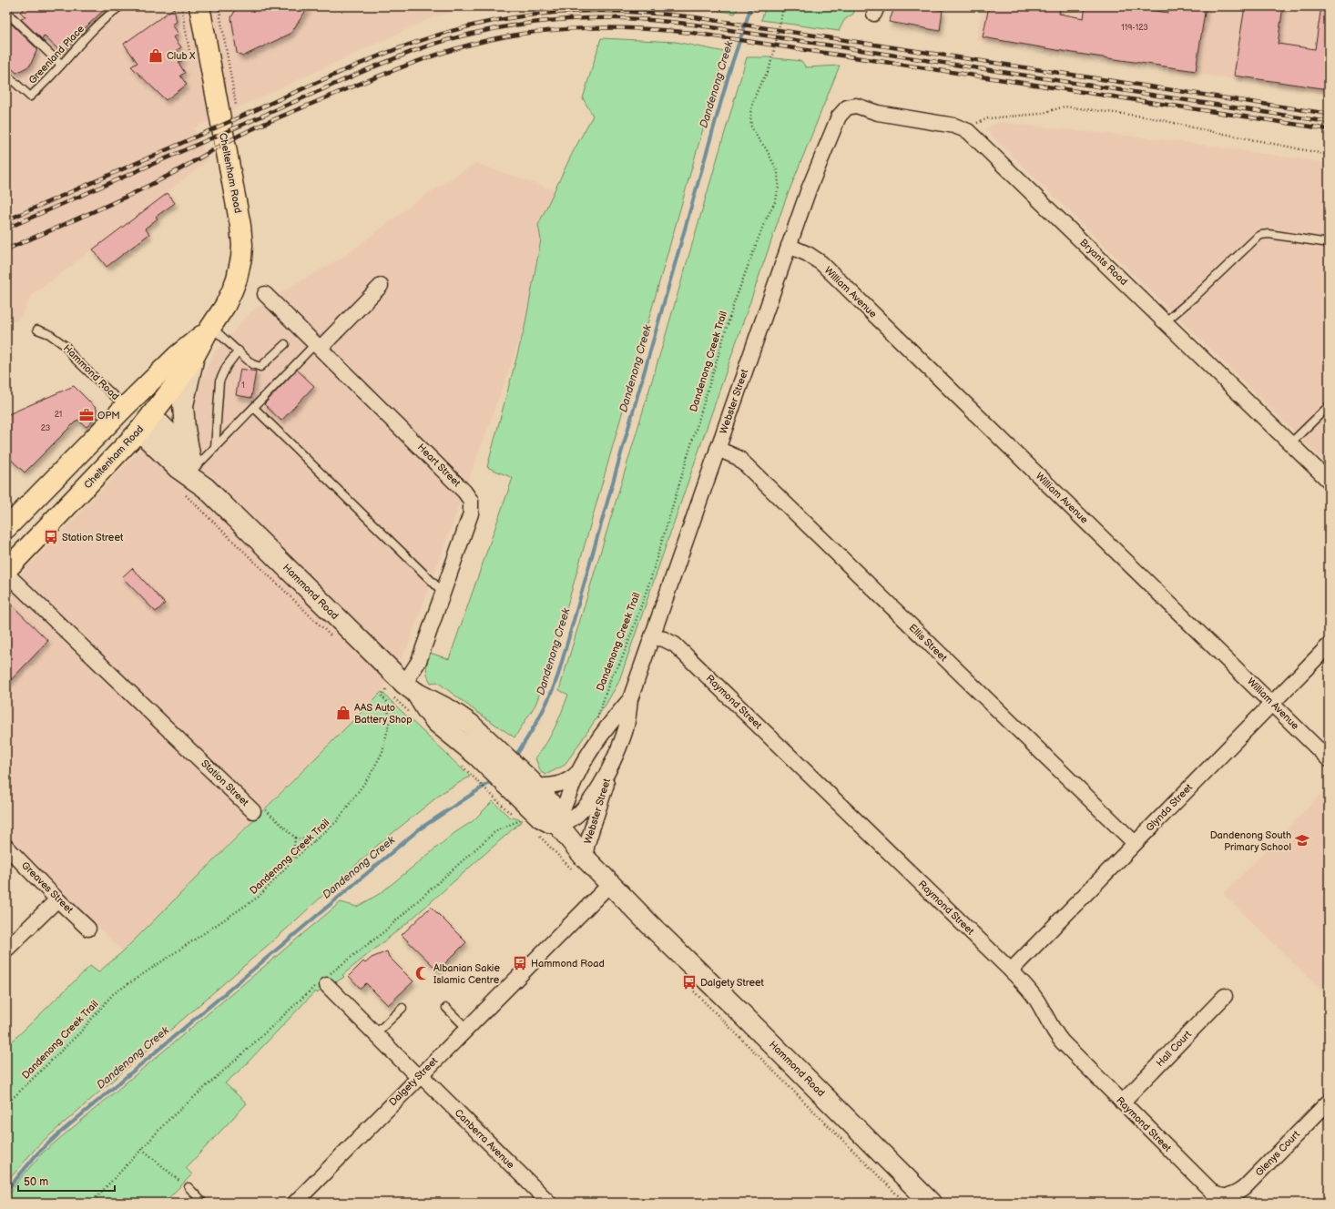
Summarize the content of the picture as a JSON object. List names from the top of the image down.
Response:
{
  "streets": {
    "main road": ["Cheltenham Road", "Hammond Road"],
    "street": [
      "Bryants Road",
      "William Avenue",
      "Webster Street",
      "Heart Street",
      "Ellis Street",
      "Raymond Street",
      "Station Street",
      "Glynda Street",
      "Greaves Street",
      "Hall Court",
      "Dalgety Street",
      "Canberra Avenue",
      "Glenys Court"
    ],
    "lane": ["Greenland Place"],
    "path": ["Dandenong Creek Trail"]
  },
  "crossings": [
    ["Cheltenham Road", "Hammond Road"],
    ["Bryants Road", "Webster Street"],
    ["William Avenue", "Webster Street"],
    ["William Avenue", "Glynda Street"],
    ["Hammond Road", "Webster Street"],
    ["Hammond Road", "Heart Street"],
    ["Hammond Road", "Dalgety Street"],
    ["Webster Street", "Ellis Street"],
    ["Webster Street", "Raymond Street"],
    ["Ellis Street", "Glynda Street"],
    ["Raymond Street", "Glynda Street"],
    ["Raymond Street", "Hall Court"],
    ["Raymond Street", "Glenys Court"],
    ["Dalgety Street", "Canberra Avenue"]
  ],
  "water": ["Dandenong Creek"],
  "places": {
    "shop": ["Club X", "AAS Auto Battery Shop"],
    "office": ["OPM"],
    "bus stop": ["Station Street", "Hammond Road", "Dalgety Street"],
    "school or university": ["Dandenong South Primary School"],
    "mosque": ["Albanian Sakie Islamic Centre"]
  },
  "house_numbers": [
    "119-123",
    "1",
    "21",
    "23"
  ],
  "scale_bar": "50 m"
}
